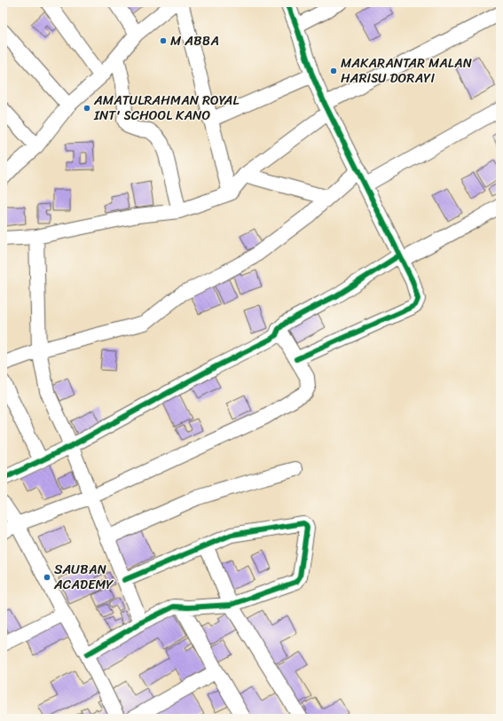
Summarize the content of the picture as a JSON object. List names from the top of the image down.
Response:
{
  "places": [
    "M ABBA",
    "MAKARANTAR MALAN HARISU DORAYI",
    "AMATULRAHMAN ROYAL INT' SCHOOL KANO",
    "SAUBAN ACADEMY"
  ]
}
